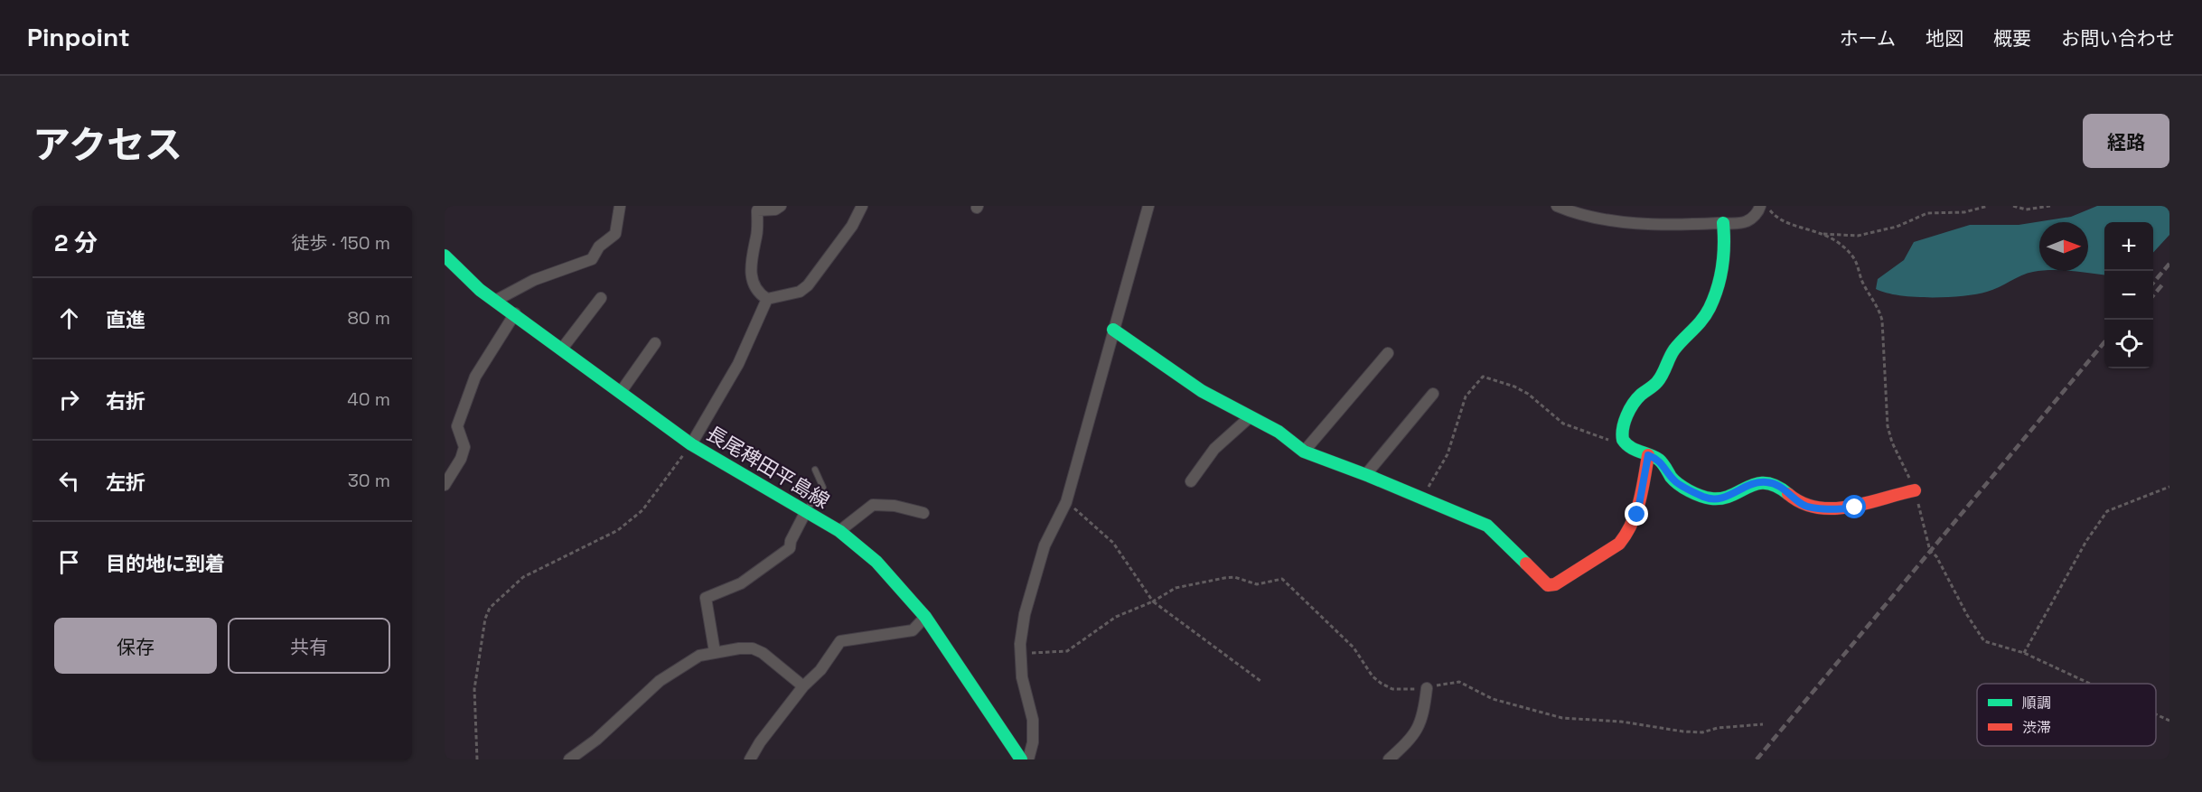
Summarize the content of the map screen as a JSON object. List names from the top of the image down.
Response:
{
  "streets": {
    "street": ["長尾稗田平島線"]
  },
  "legend": ["順調", "渋滞"],
  "north": "right",
  "page": {
    "header": "Pinpoint",
    "nav": [
      "ホーム",
      "地図",
      "概要",
      "お問い合わせ"
    ],
    "title": "アクセス",
    "buttons": [
      "経路",
      ["保存", "共有"]
    ],
    "heading": ["2 分", "徒歩 · 150 m"],
    "map_buttons": ["+", "−"],
    "list": [
      ["直進", "80 m"],
      ["右折", "40 m"],
      ["左折", "30 m"],
      "目的地に到着"
    ]
  }
}
